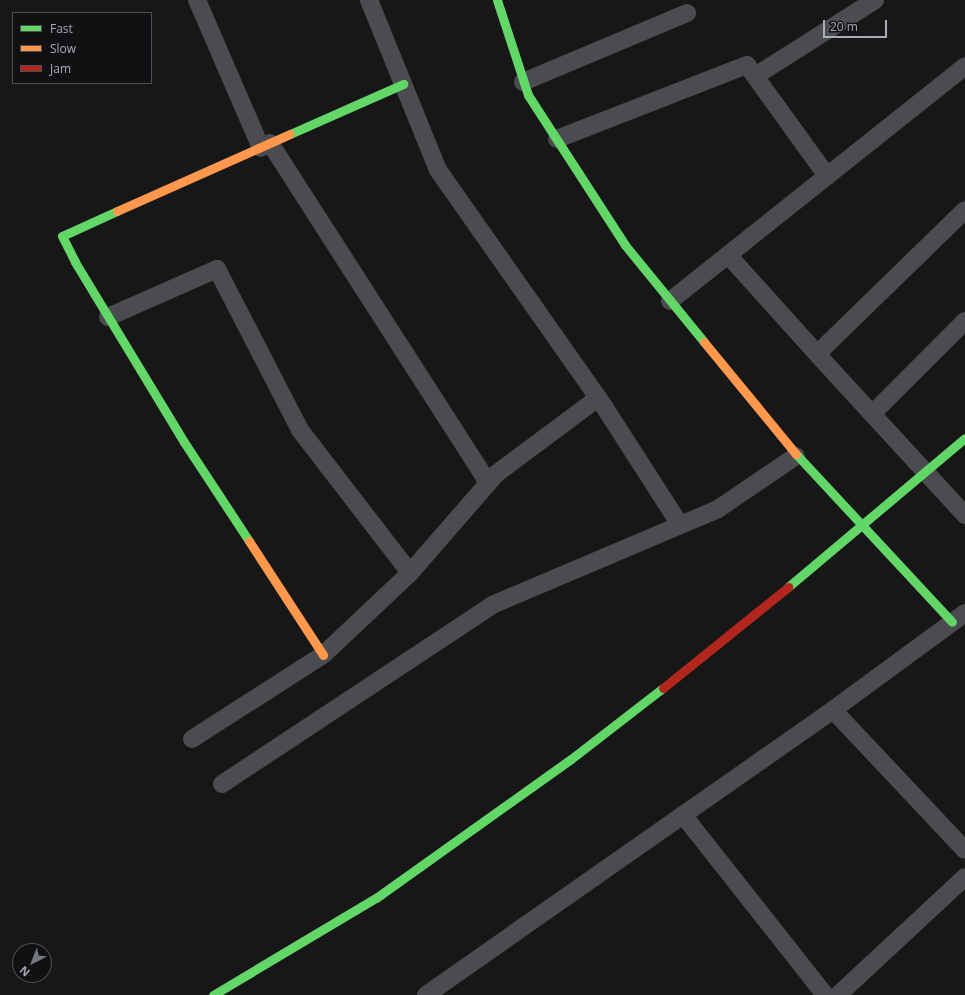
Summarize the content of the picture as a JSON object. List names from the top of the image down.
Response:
{
  "legend": ["Fast", "Slow", "Jam"],
  "scale_bar": "20 m",
  "north": "bottom left"
}
